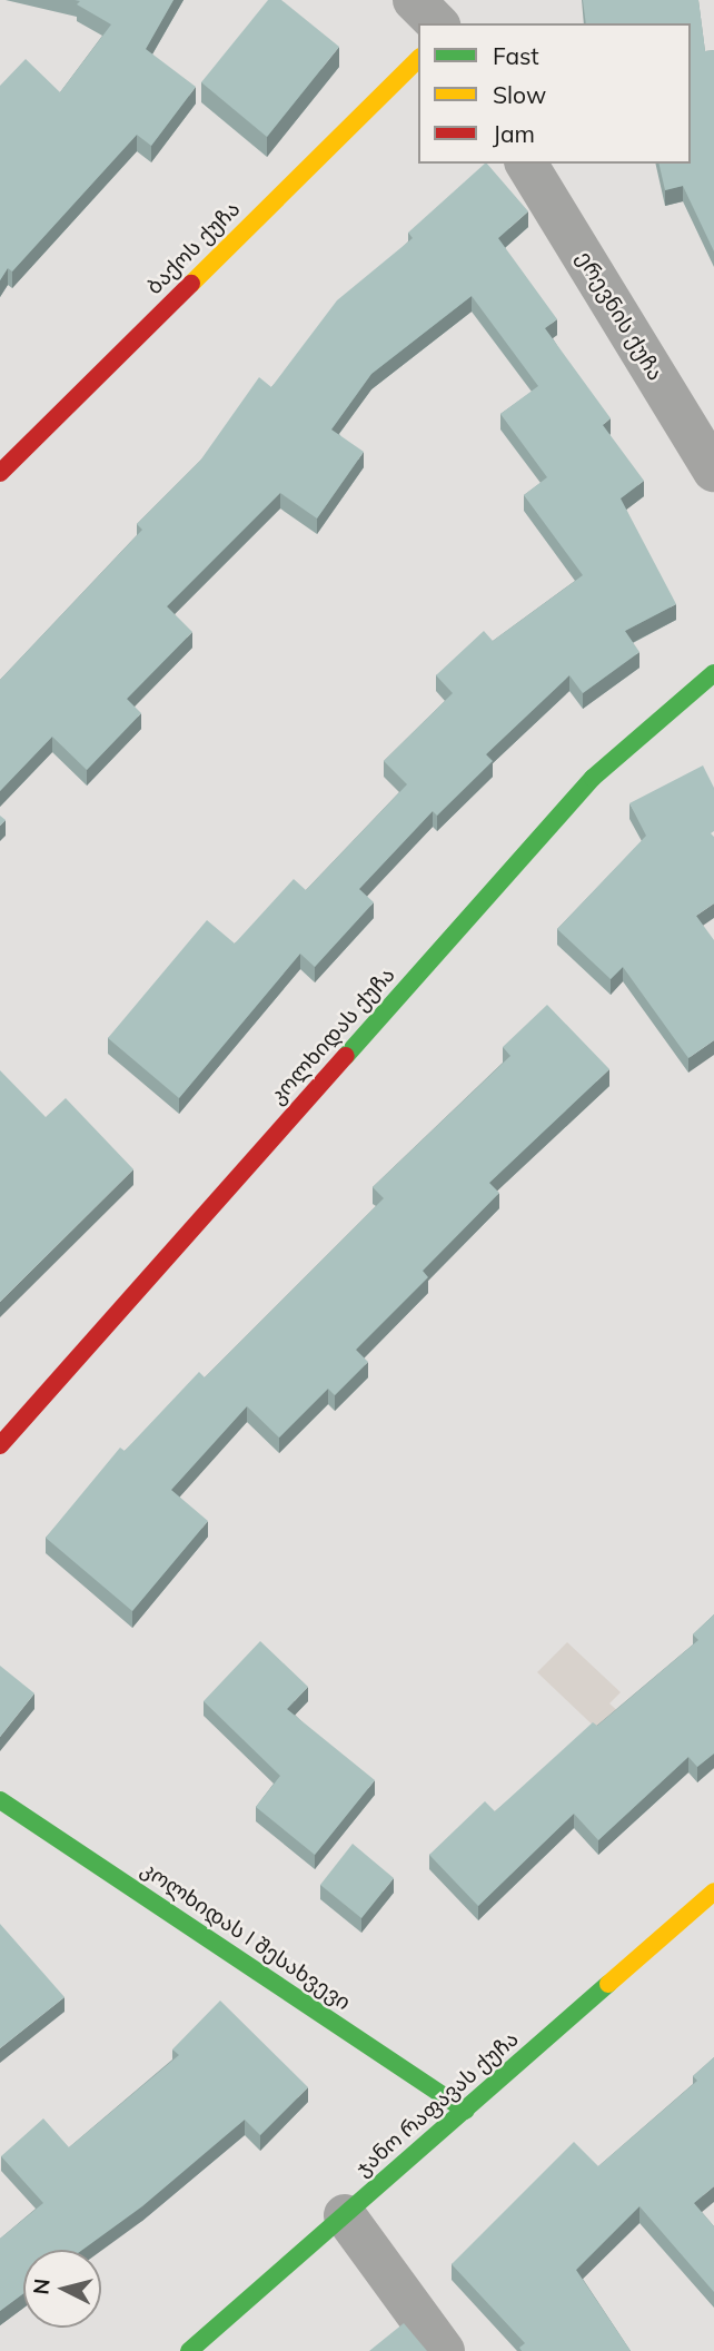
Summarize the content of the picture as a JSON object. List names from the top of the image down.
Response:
{
  "streets": {
    "street": [
      "ბაქოს ქუჩა",
      "ერევნის ქუჩა",
      "კოლხიდას ქუჩა",
      "კოლხიდას I შესახვევი",
      "ჯანო რაფავას ქუჩა"
    ]
  },
  "crossings": [
    ["კოლხიდას I შესახვევი", "ჯანო რაფავას ქუჩა"]
  ],
  "legend": ["Fast", "Slow", "Jam"],
  "north": "left"
}
